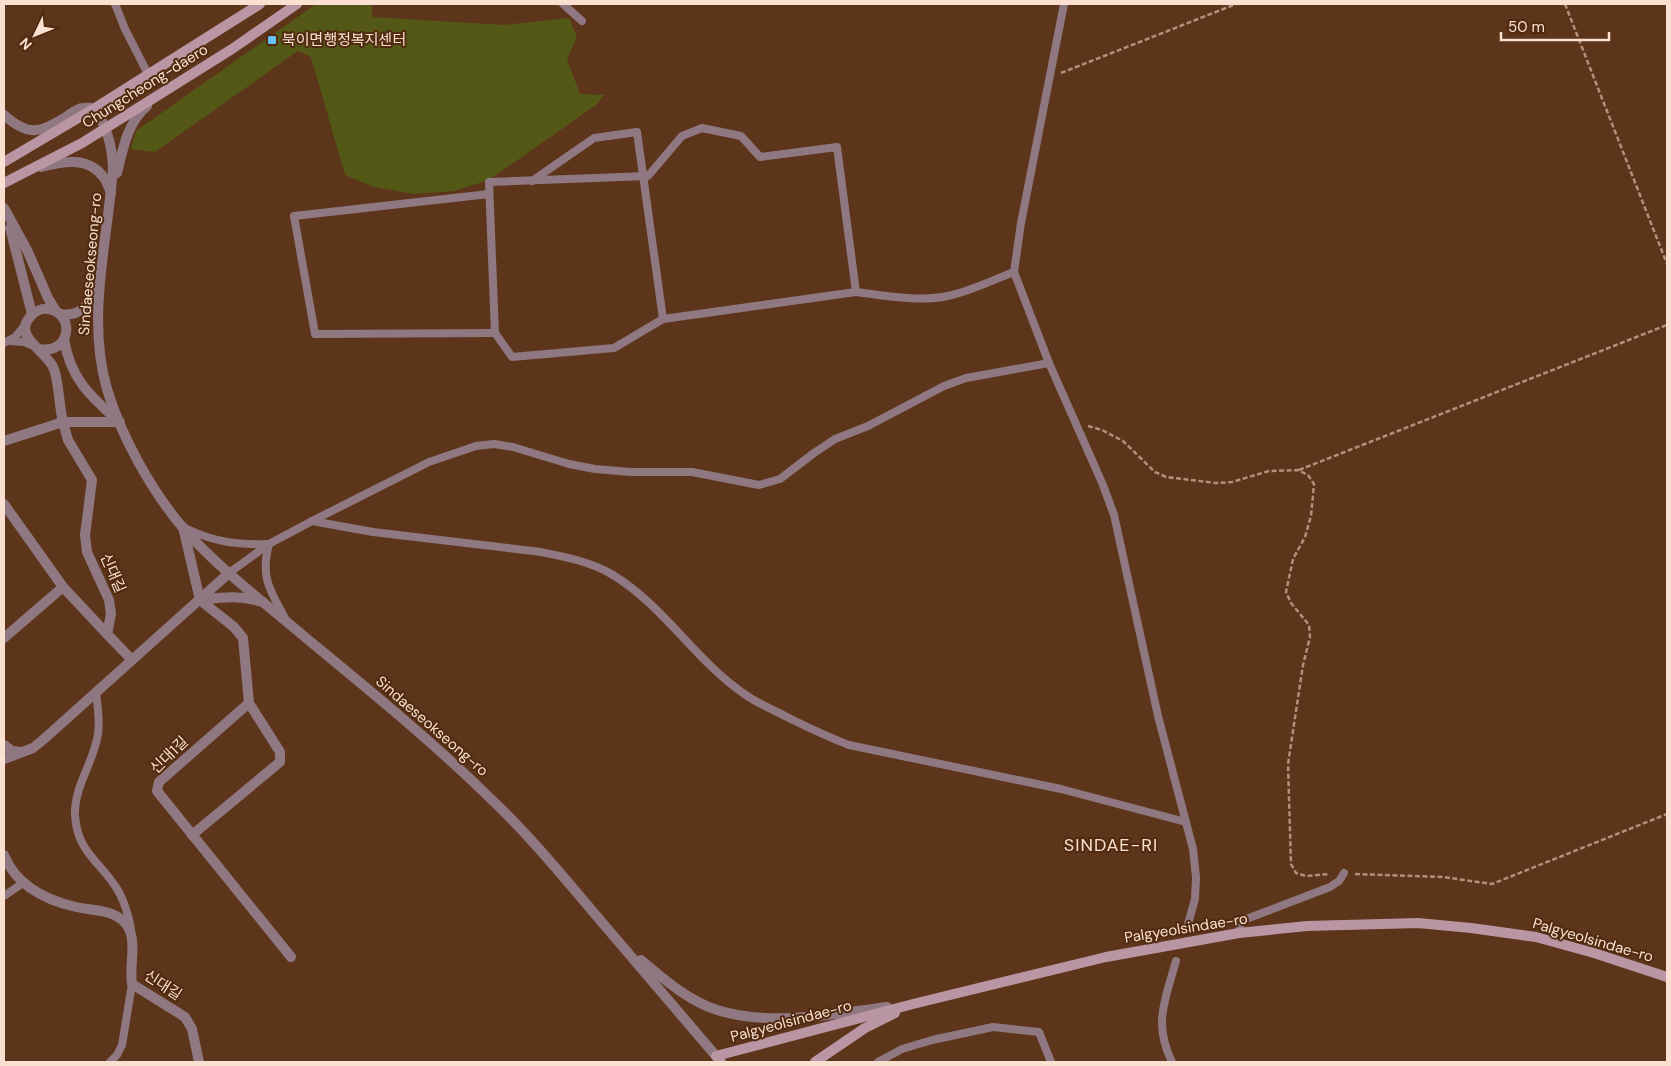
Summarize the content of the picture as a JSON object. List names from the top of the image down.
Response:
{
  "streets": {
    "main road": ["Chungcheong-daero", "Palgyeolsindae-ro"],
    "street": ["Sindaeseokseong-ro", "신대길", "신대1길"]
  },
  "crossings": [
    ["Chungcheong-daero", "Sindaeseokseong-ro"],
    ["Sindaeseokseong-ro", "Palgyeolsindae-ro"]
  ],
  "districts": ["SINDAE-RI"],
  "places": {
    "transit": ["북이면행정복지센터"]
  },
  "scale_bar": "50 m",
  "north": "bottom left"
}
